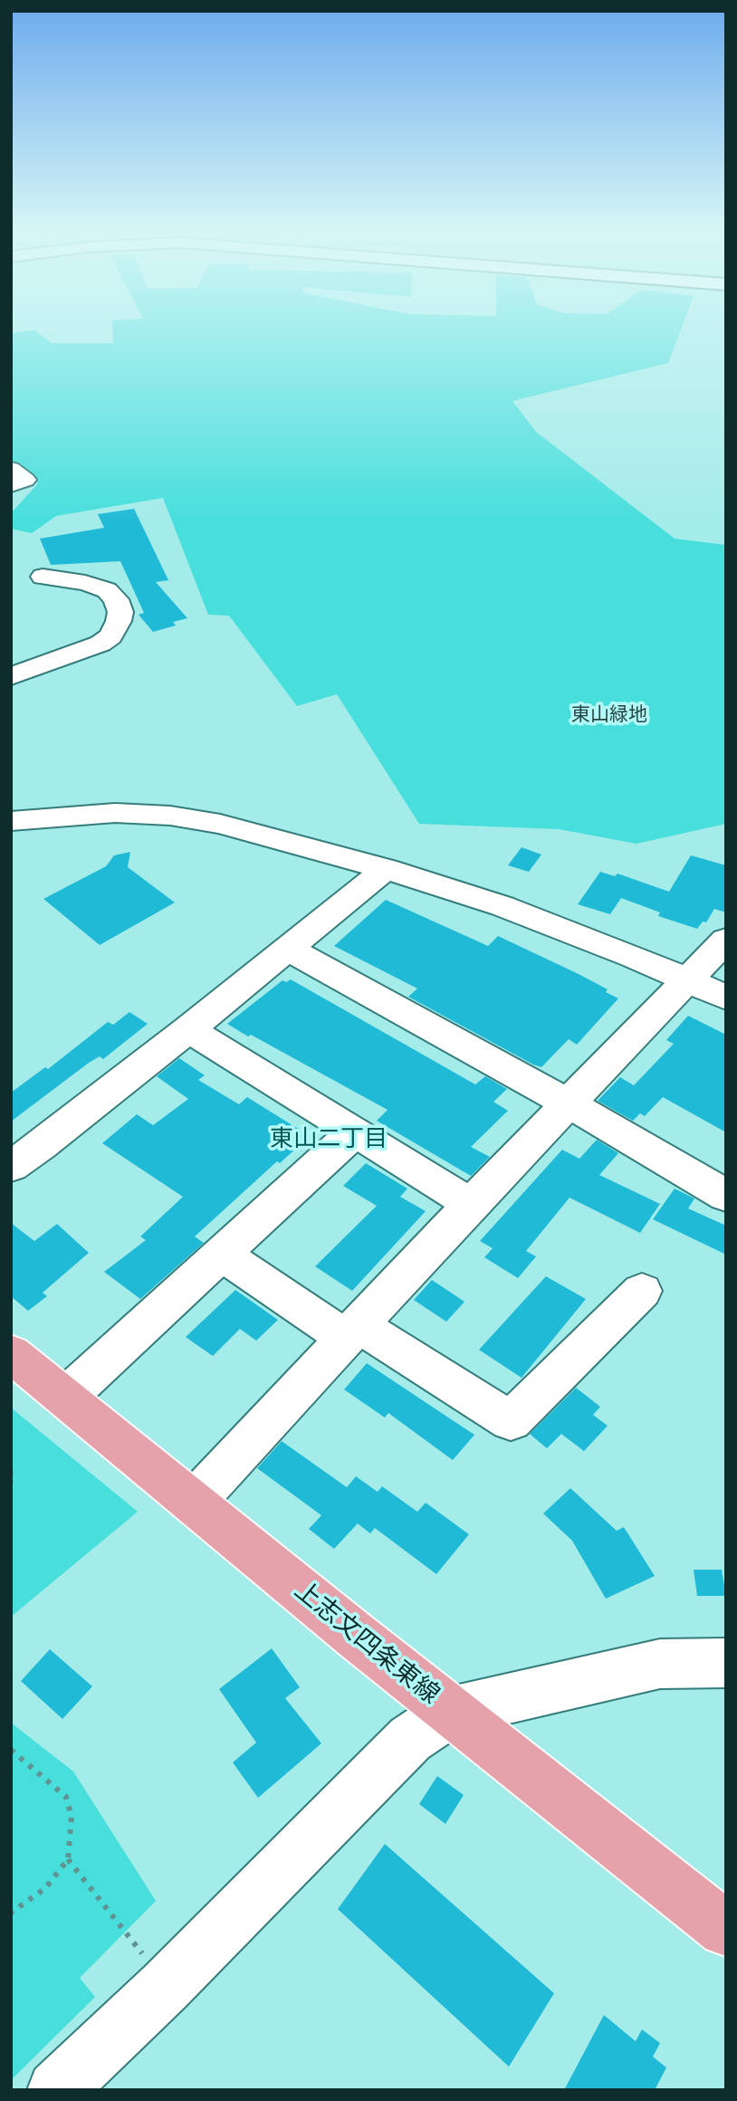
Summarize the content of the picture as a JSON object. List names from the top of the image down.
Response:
{
  "streets": {
    "main road": ["上志文四条東線"]
  },
  "districts": ["東山二丁目"],
  "parks": ["東山緑地"]
}
